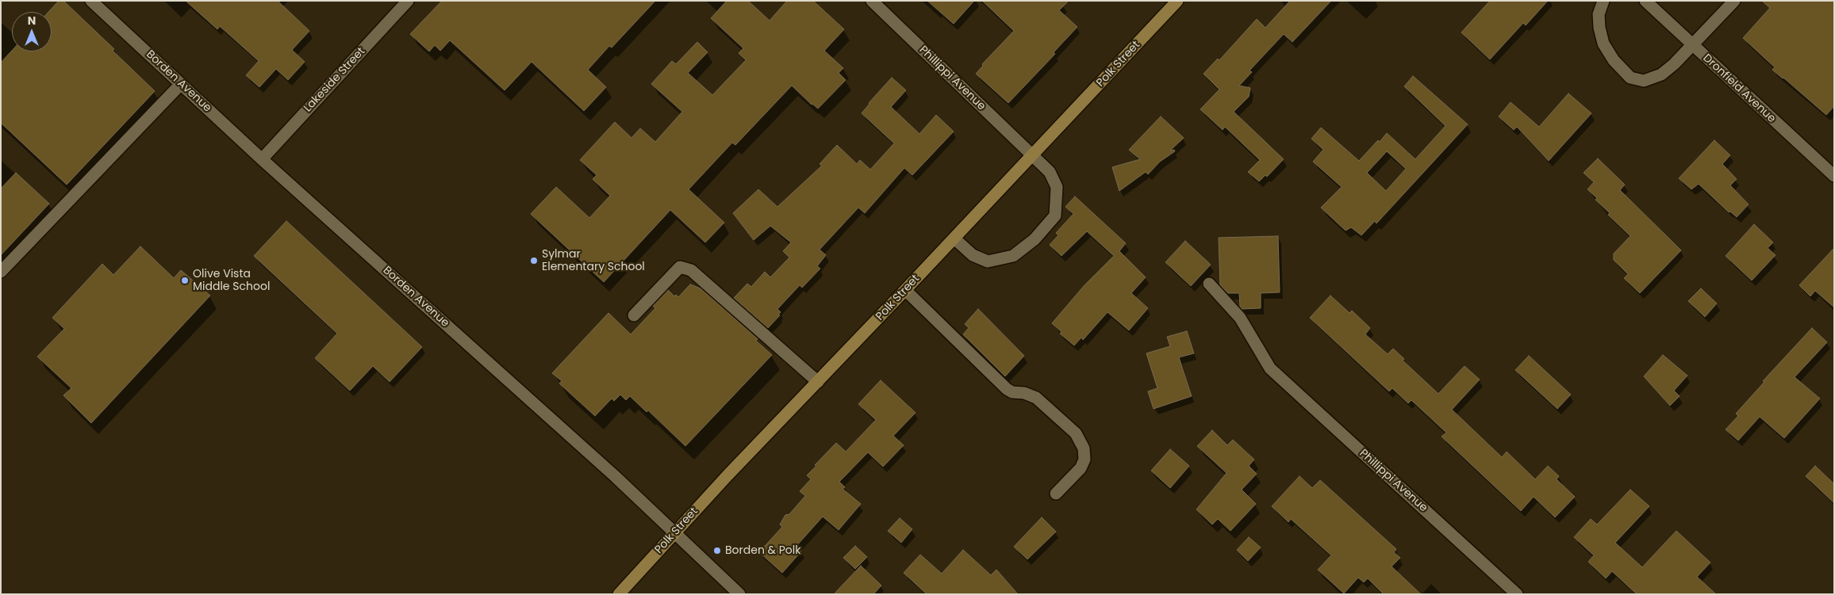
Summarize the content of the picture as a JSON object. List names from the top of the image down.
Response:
{
  "streets": {
    "main road": ["Polk Street"],
    "street": [
      "Phillippi Avenue",
      "Lakeside Street",
      "Borden Avenue",
      "Dronfield Avenue"
    ]
  },
  "crossings": [
    ["Polk Street", "Phillippi Avenue"],
    ["Polk Street", "Borden Avenue"],
    ["Lakeside Street", "Borden Avenue"]
  ],
  "places": ["Sylmar Elementary School", "Olive Vista Middle School", "Borden & Polk"],
  "north": "top"
}
